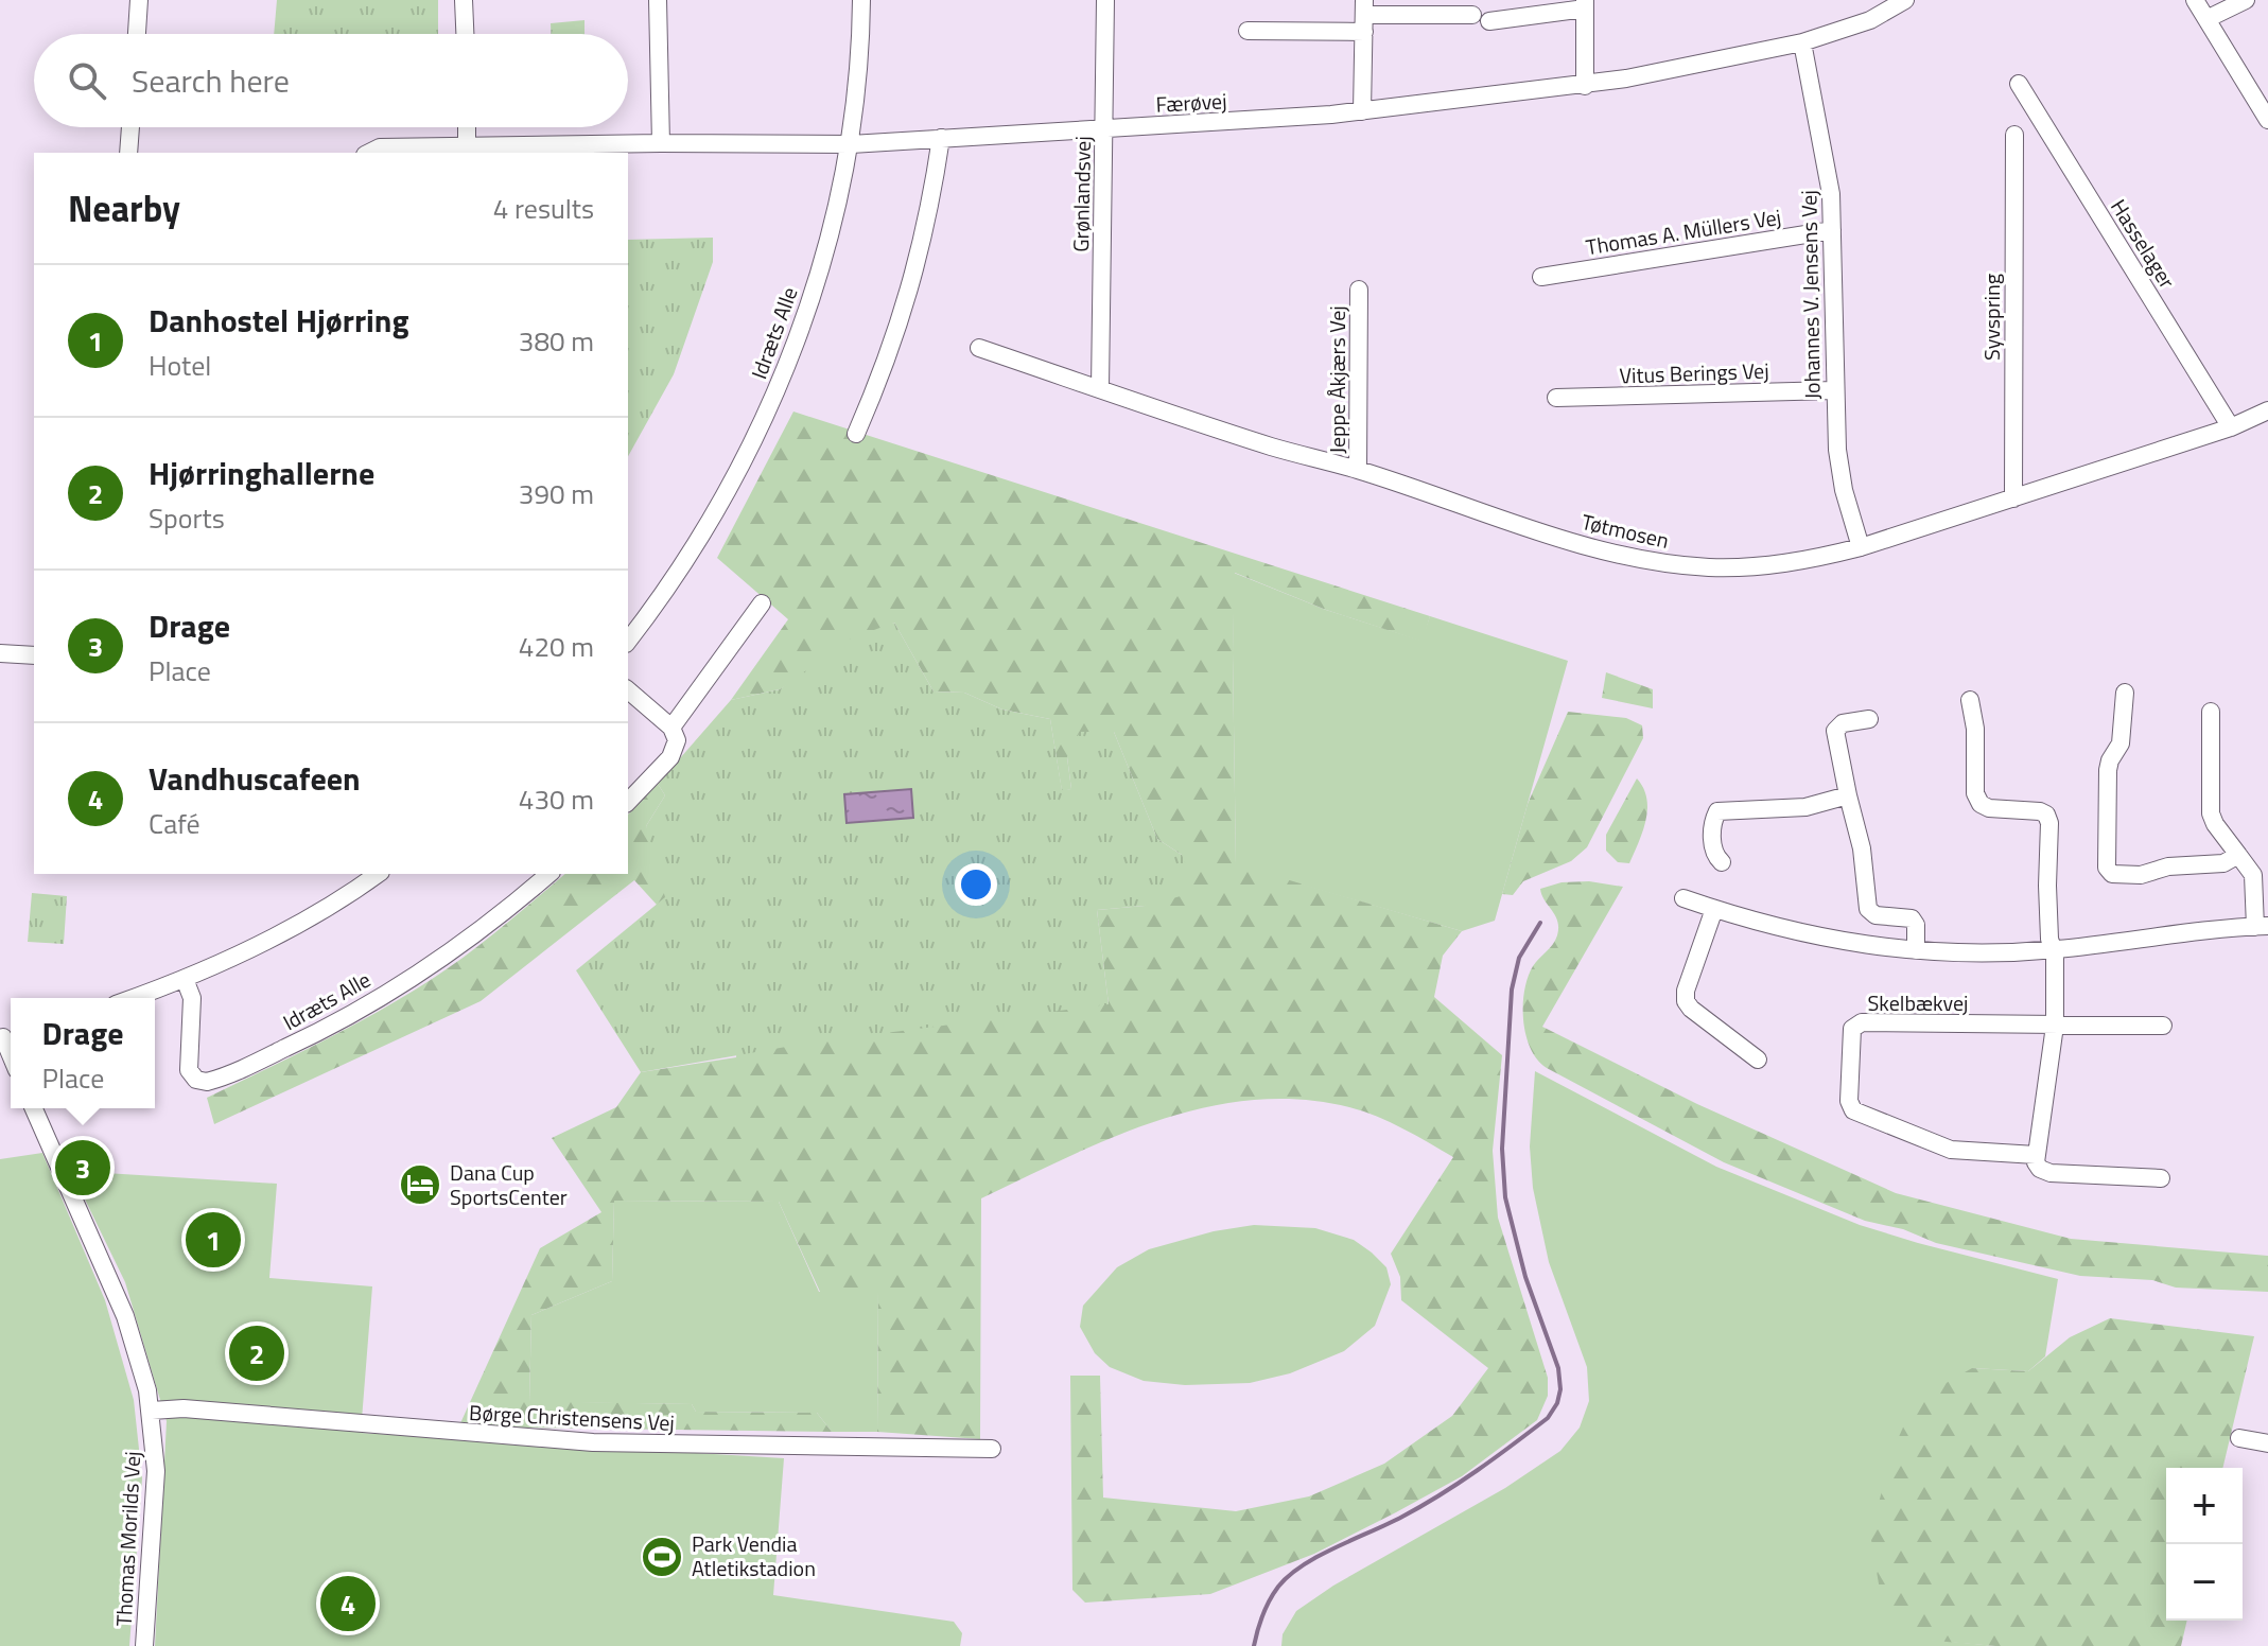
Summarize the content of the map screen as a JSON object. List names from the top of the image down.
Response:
{
  "streets": {
    "street": [
      "Færøvej",
      "Grønlandsvej",
      "Thomas A. Müllers Vej",
      "Hasselager",
      "Johannes V. Jensens Vej",
      "Syvspring",
      "Idræts Alle",
      "Vitus Berings Vej",
      "Jeppe Åkjærs Vej",
      "Tøtmosen",
      "Skelbækvej",
      "Børge Christensens Vej",
      "Thomas Morilds Vej"
    ]
  },
  "crossings": [
    ["Færøvej", "Grønlandsvej"],
    ["Færøvej", "Johannes V. Jensens Vej"],
    ["Færøvej", "Idræts Alle"],
    ["Grønlandsvej", "Tøtmosen"],
    ["Thomas A. Müllers Vej", "Johannes V. Jensens Vej"],
    ["Hasselager", "Tøtmosen"],
    ["Johannes V. Jensens Vej", "Vitus Berings Vej"],
    ["Johannes V. Jensens Vej", "Tøtmosen"],
    ["Syvspring", "Tøtmosen"],
    ["Jeppe Åkjærs Vej", "Tøtmosen"],
    ["Børge Christensens Vej", "Thomas Morilds Vej"]
  ],
  "places": {
    "hotel": ["Dana Cup SportsCenter"],
    "sports": ["Park Vendia Atletikstadion"]
  },
  "page": {
    "search": "Search here",
    "heading": ["Nearby", "4 results"],
    "list": [
      {
        "mark": "1",
        "name": "Danhostel Hjørring",
        "note": "Hotel",
        "value": "380 m"
      },
      {
        "mark": "2",
        "name": "Hjørringhallerne",
        "note": "Sports",
        "value": "390 m"
      },
      {
        "mark": "3",
        "name": "Drage",
        "note": "Place",
        "value": "420 m"
      },
      {
        "mark": "4",
        "name": "Vandhuscafeen",
        "note": "Café",
        "value": "430 m"
      }
    ],
    "popup": ["Drage", "Place"],
    "pins": [
      "3",
      "1",
      "2",
      "4"
    ],
    "map_buttons": ["+", "−"]
  }
}
